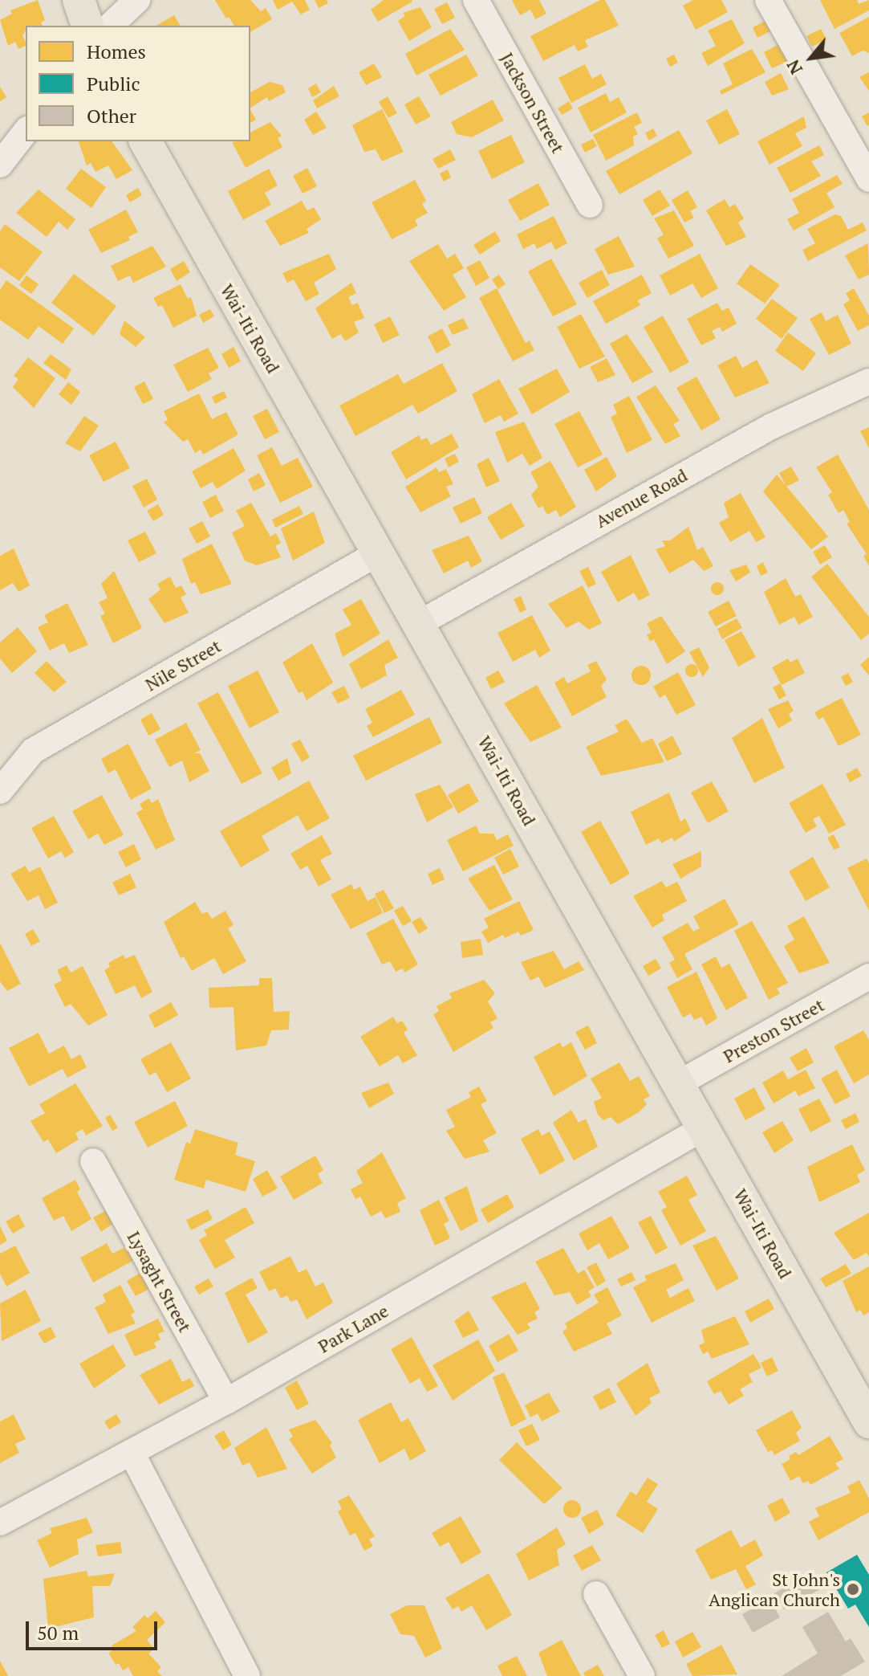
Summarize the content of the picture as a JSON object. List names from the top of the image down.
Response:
{
  "streets": {
    "main road": ["Wai-Iti Road"],
    "street": [
      "Jackson Street",
      "Avenue Road",
      "Nile Street",
      "Preston Street",
      "Lysaght Street",
      "Park Lane"
    ]
  },
  "crossings": [
    ["Wai-Iti Road", "Avenue Road"],
    ["Wai-Iti Road", "Nile Street"],
    ["Wai-Iti Road", "Preston Street"],
    ["Wai-Iti Road", "Park Lane"],
    ["Lysaght Street", "Park Lane"]
  ],
  "places": ["St John's Anglican Church"],
  "legend": ["Homes", "Public", "Other"],
  "scale_bar": "50 m",
  "north": "bottom left"
}
